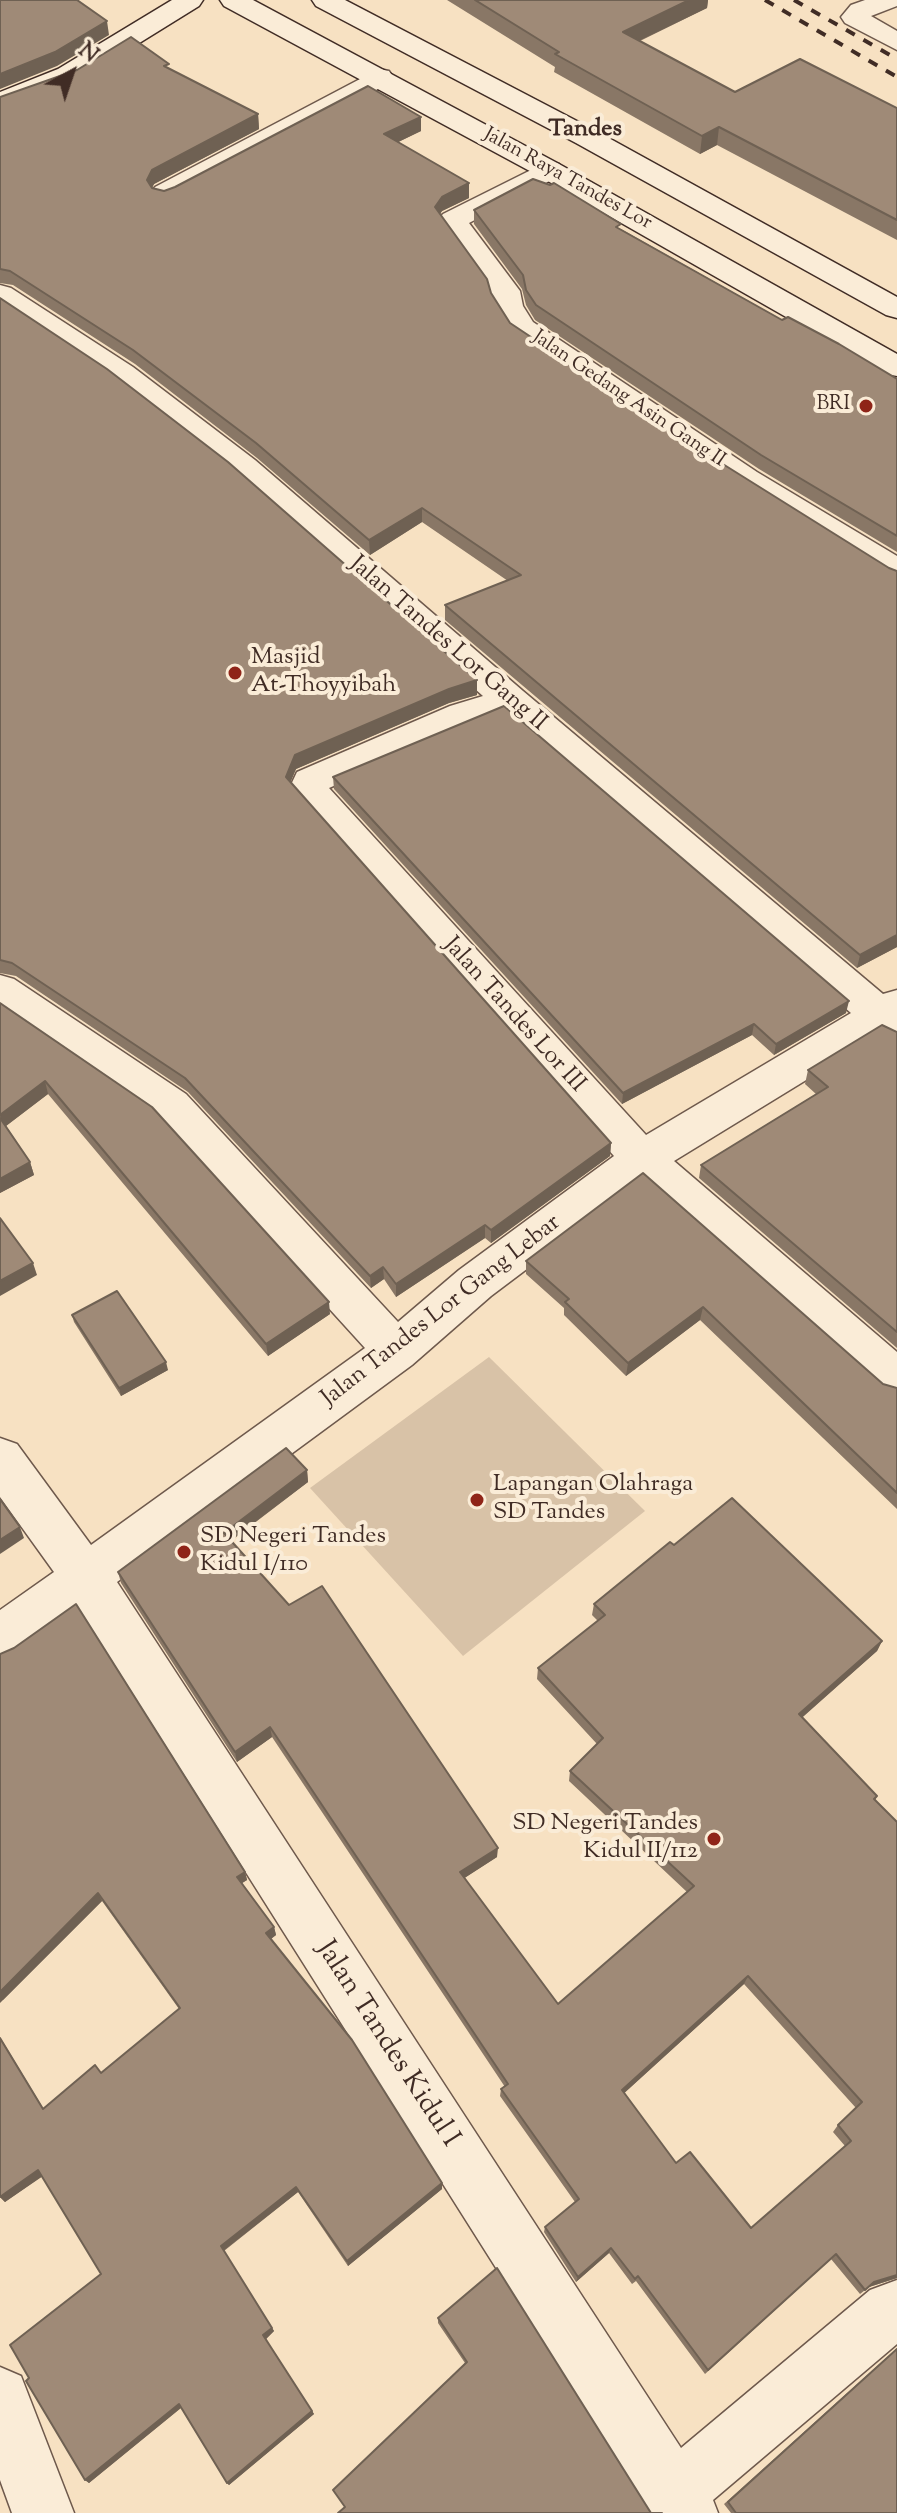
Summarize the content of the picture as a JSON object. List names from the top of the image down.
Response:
{
  "streets": {
    "street": [
      "Jalan Raya Tandes Lor",
      "Jalan Gedang Asin Gang II",
      "Jalan Tandes Lor Gang II",
      "Jalan Tandes Lor III",
      "Jalan Tandes Lor Gang Lebar",
      "Jalan Tandes Kidul I"
    ]
  },
  "crossings": [
    ["Jalan Raya Tandes Lor", "Jalan Gedang Asin Gang II"],
    ["Jalan Tandes Lor Gang II", "Jalan Tandes Lor III"],
    ["Jalan Tandes Lor Gang II", "Jalan Tandes Lor Gang Lebar"],
    ["Jalan Tandes Lor III", "Jalan Tandes Lor Gang Lebar"],
    ["Jalan Tandes Lor Gang Lebar", "Jalan Tandes Kidul I"]
  ],
  "districts": ["Tandes"],
  "places": [
    "BRI",
    "Masjid At-Thoyyibah",
    "Lapangan Olahraga SD Tandes",
    "SD Negeri Tandes Kidul I/110",
    "SD Negeri Tandes Kidul II/112"
  ],
  "north": "top right"
}
